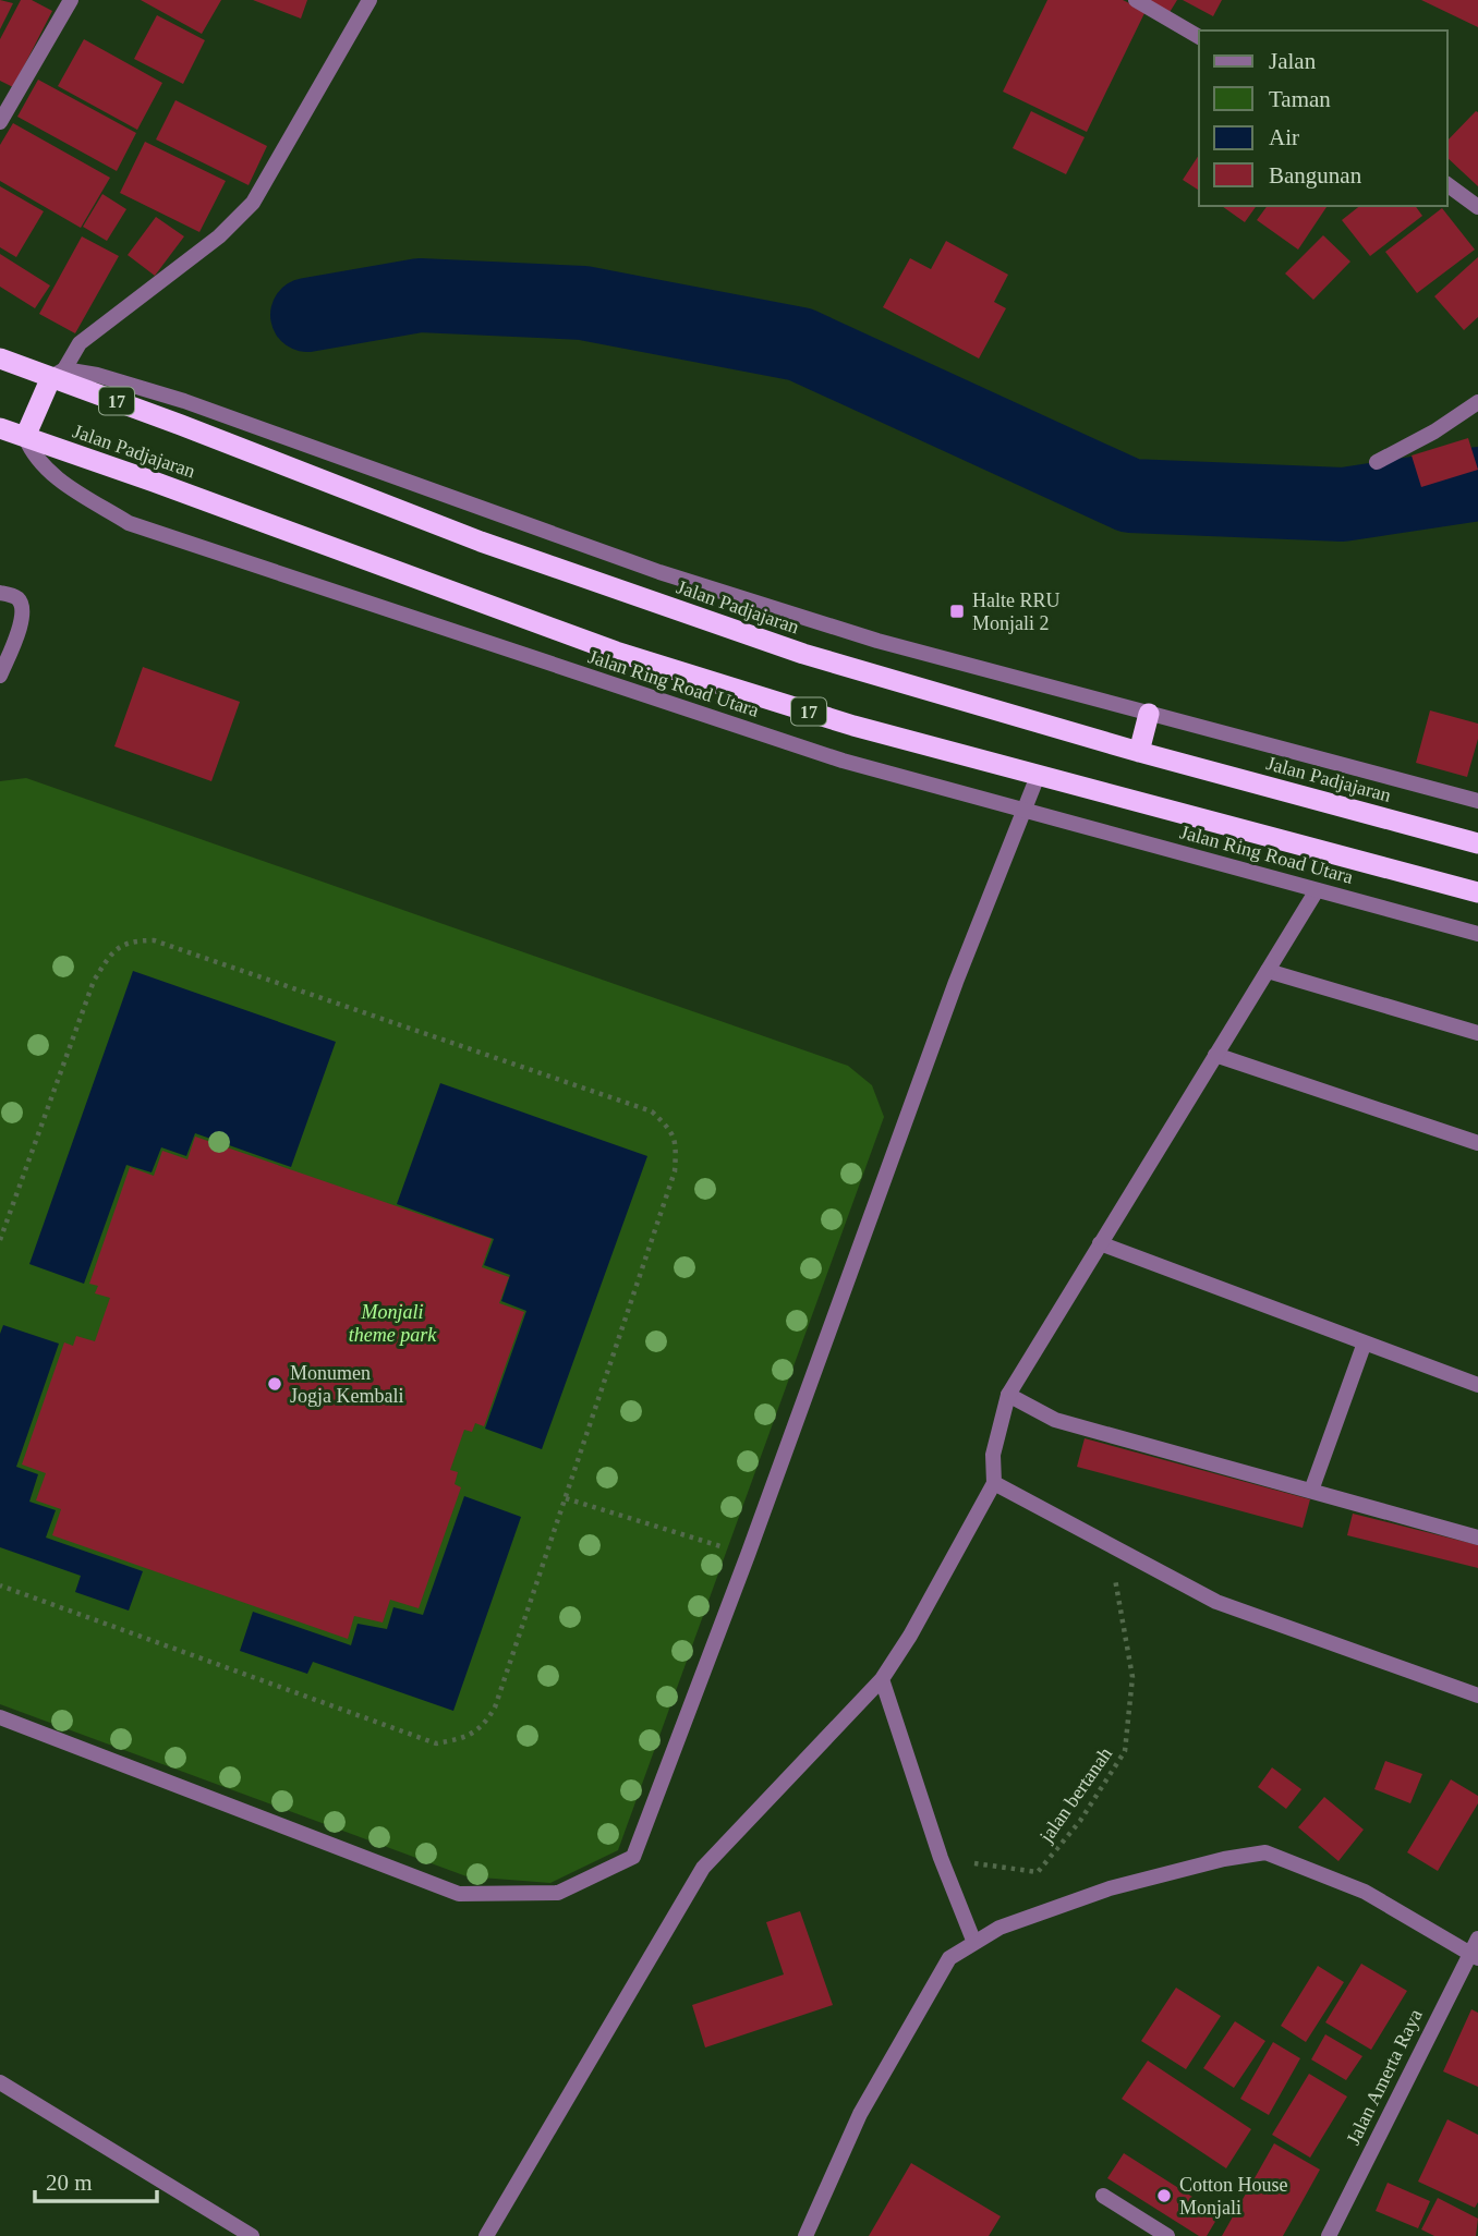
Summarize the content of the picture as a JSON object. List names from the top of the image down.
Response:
{
  "streets": {
    "highway": ["17", "Jalan Padjajaran"],
    "street": ["Jalan Ring Road Utara", "Jalan Amerta Raya"],
    "path": ["jalan bertanah"]
  },
  "crossings": [
    ["Jalan Padjajaran", "Jalan Ring Road Utara"]
  ],
  "parks": ["Monjali theme park"],
  "places": {
    "transit": ["Halte RRU Monjali 2"],
    "other": ["Monumen Jogja Kembali", "Cotton House Monjali"]
  },
  "legend": [
    "Jalan",
    "Taman",
    "Air",
    "Bangunan"
  ],
  "scale_bar": "20 m"
}
